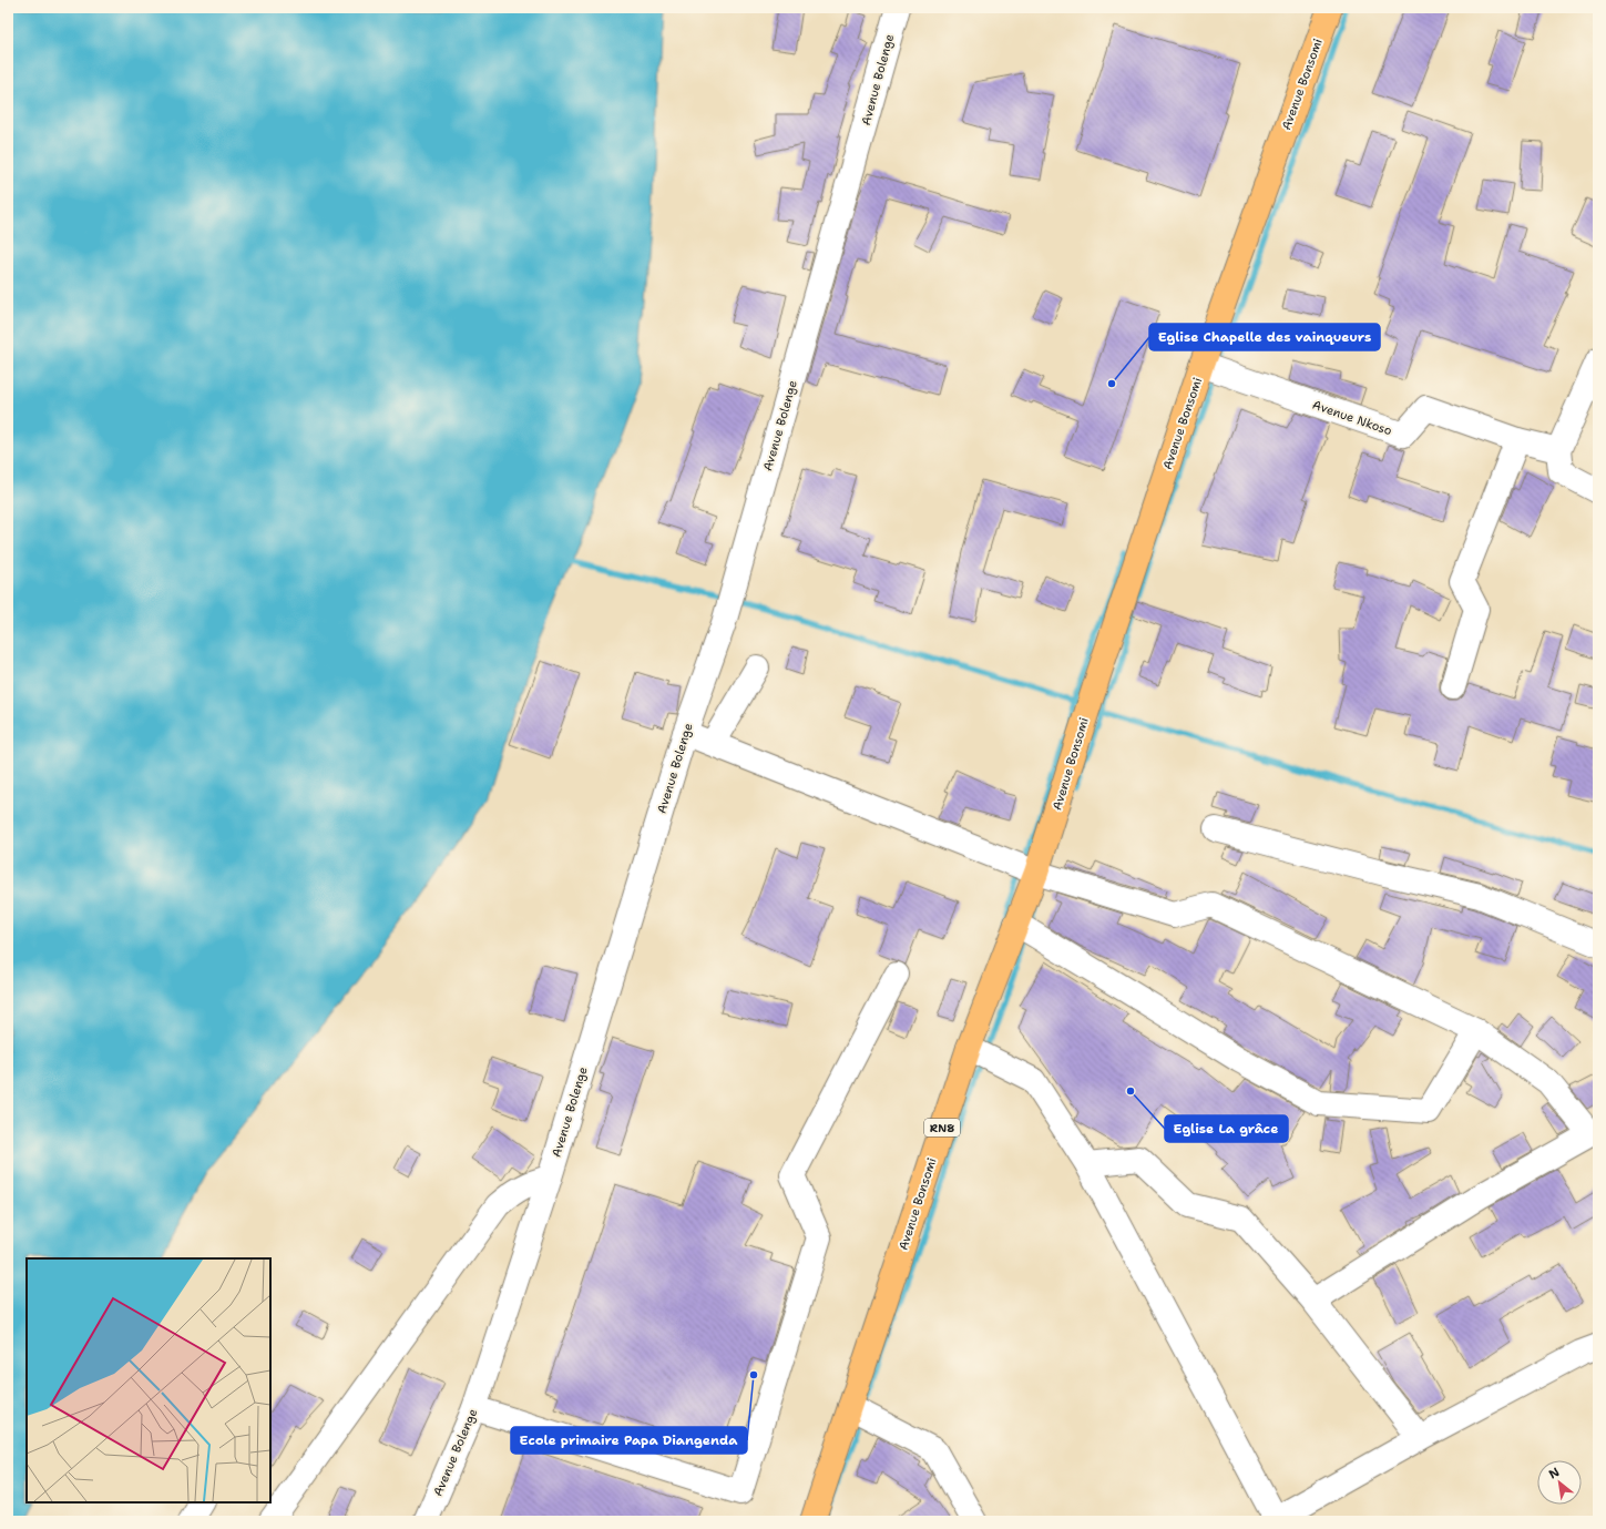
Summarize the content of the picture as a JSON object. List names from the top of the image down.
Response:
{
  "streets": {
    "main road": ["Avenue Bonsomi", "RN8"],
    "street": ["Avenue Bolenge", "Avenue Nkoso"]
  },
  "crossings": [
    ["Avenue Bonsomi", "Avenue Nkoso"]
  ],
  "places": ["Eglise Chapelle des vainqueurs", "Eglise La grâce", "Ecole primaire Papa Diangenda"],
  "north": "top left"
}
